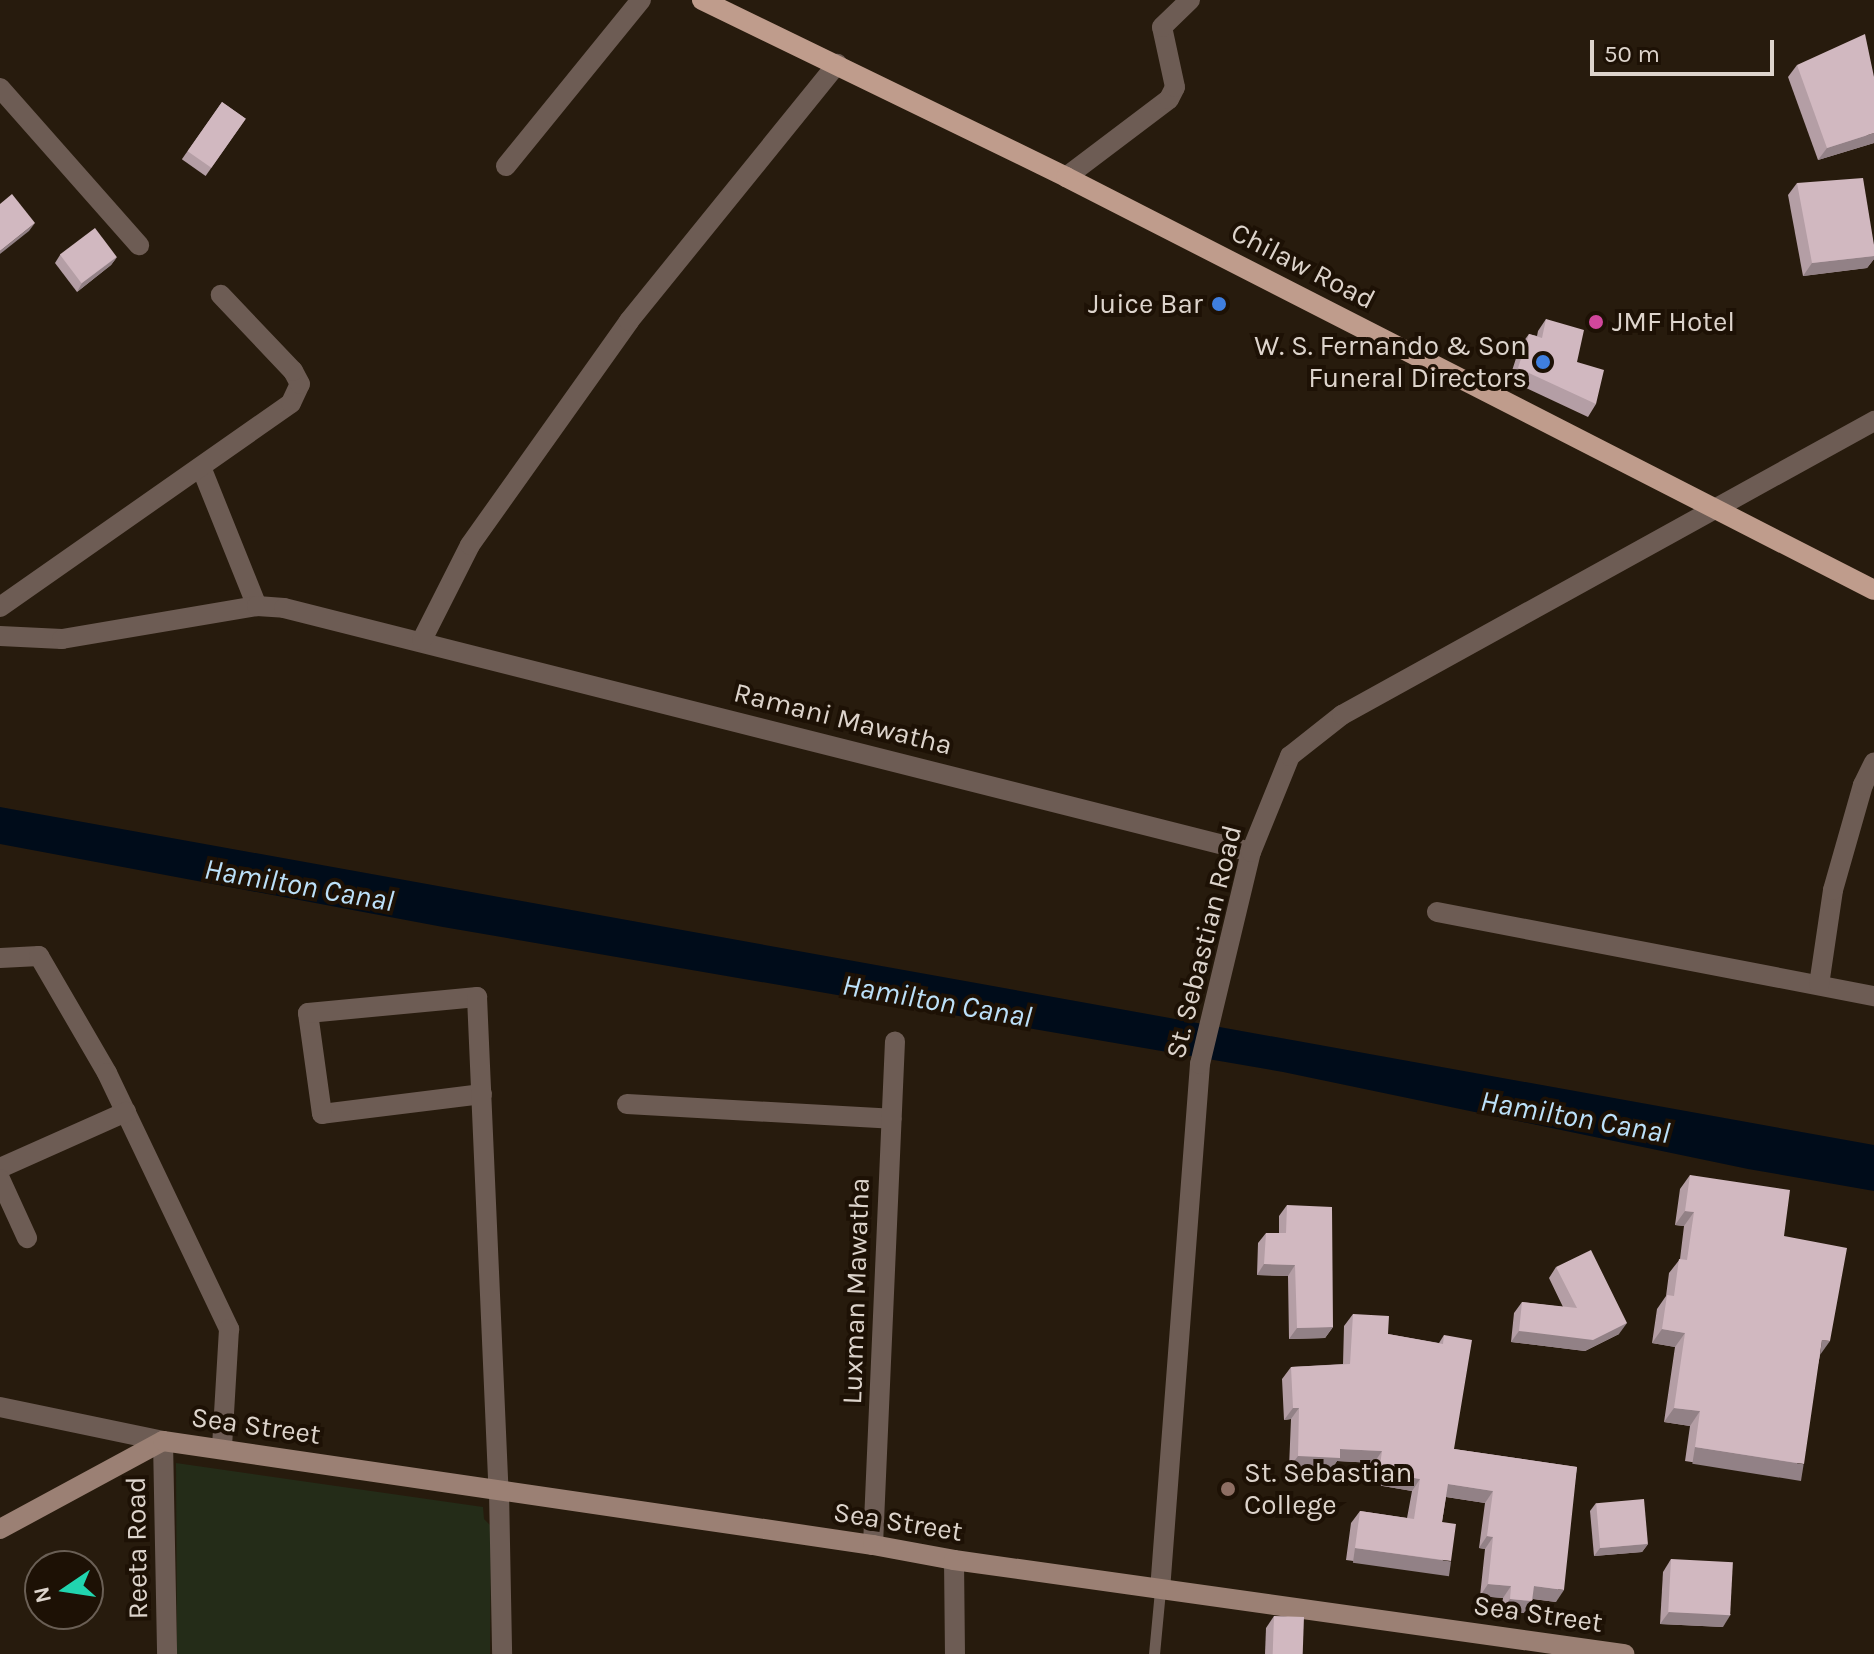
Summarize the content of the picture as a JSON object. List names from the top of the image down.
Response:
{
  "streets": {
    "main road": ["Chilaw Road"],
    "street": [
      "Ramani Mawatha",
      "St. Sebastian Road",
      "Luxman Mawatha",
      "Sea Street",
      "Reeta Road"
    ]
  },
  "crossings": [
    ["Chilaw Road", "St. Sebastian Road"],
    ["Ramani Mawatha", "St. Sebastian Road"],
    ["St. Sebastian Road", "Sea Street"],
    ["Luxman Mawatha", "Sea Street"],
    ["Sea Street", "Reeta Road"]
  ],
  "water": ["Hamilton Canal"],
  "places": [
    "Juice Bar",
    "JMF Hotel",
    "W. S. Fernando & Son Funeral Directors",
    "St. Sebastian College"
  ],
  "scale_bar": "50 m",
  "north": "left"
}
